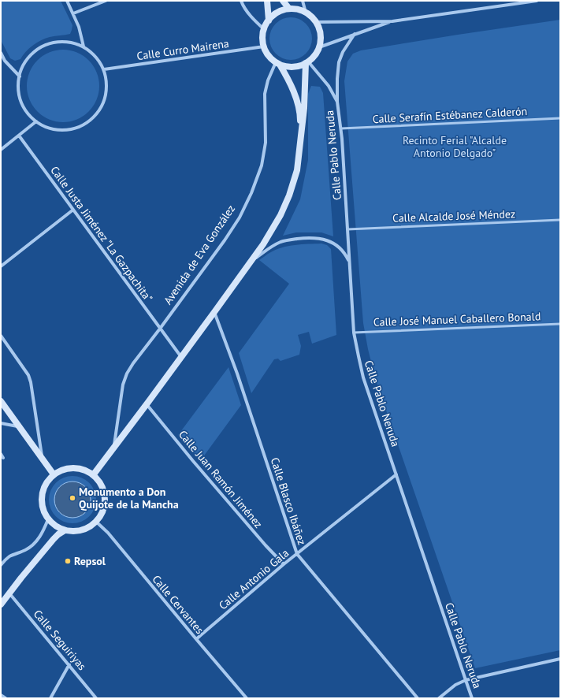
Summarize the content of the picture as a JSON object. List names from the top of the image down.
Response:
{
  "streets": {
    "main road": ["Avenida de Eva González"],
    "street": [
      "Calle Curro Mairena",
      "Calle Pablo Neruda",
      "Calle Justa Jiménez \"La Gazpachita\"",
      "Calle Juan Ramón Jiménez",
      "Calle Blasco Ibáñez",
      "Calle Antonio Gala",
      "Calle Cervantes",
      "Calle Seguiriyas"
    ],
    "lane": ["Calle Serafín Estébanez Calderón", "Calle Alcalde José Méndez", "Calle José Manuel Caballero Bonald"]
  },
  "crossings": [
    ["Calle Curro Mairena", "Calle Pablo Neruda"],
    ["Calle Curro Mairena", "Avenida de Eva González"],
    ["Calle Serafín Estébanez Calderón", "Calle Pablo Neruda"],
    ["Calle Pablo Neruda", "Calle Alcalde José Méndez"],
    ["Calle Pablo Neruda", "Avenida de Eva González"],
    ["Calle Pablo Neruda", "Calle José Manuel Caballero Bonald"],
    ["Calle Pablo Neruda", "Calle Antonio Gala"],
    ["Calle Justa Jiménez \"La Gazpachita\"", "Avenida de Eva González"],
    ["Avenida de Eva González", "Calle Juan Ramón Jiménez"],
    ["Avenida de Eva González", "Calle Blasco Ibáñez"],
    ["Avenida de Eva González", "Calle Cervantes"],
    ["Calle Juan Ramón Jiménez", "Calle Antonio Gala"],
    ["Calle Blasco Ibáñez", "Calle Antonio Gala"],
    ["Calle Antonio Gala", "Calle Cervantes"]
  ],
  "parks": ["Recinto Ferial \"Alcalde Antonio Delgado\""],
  "places": ["Monumento a Don Quijote de la Mancha", "Repsol"]
}
